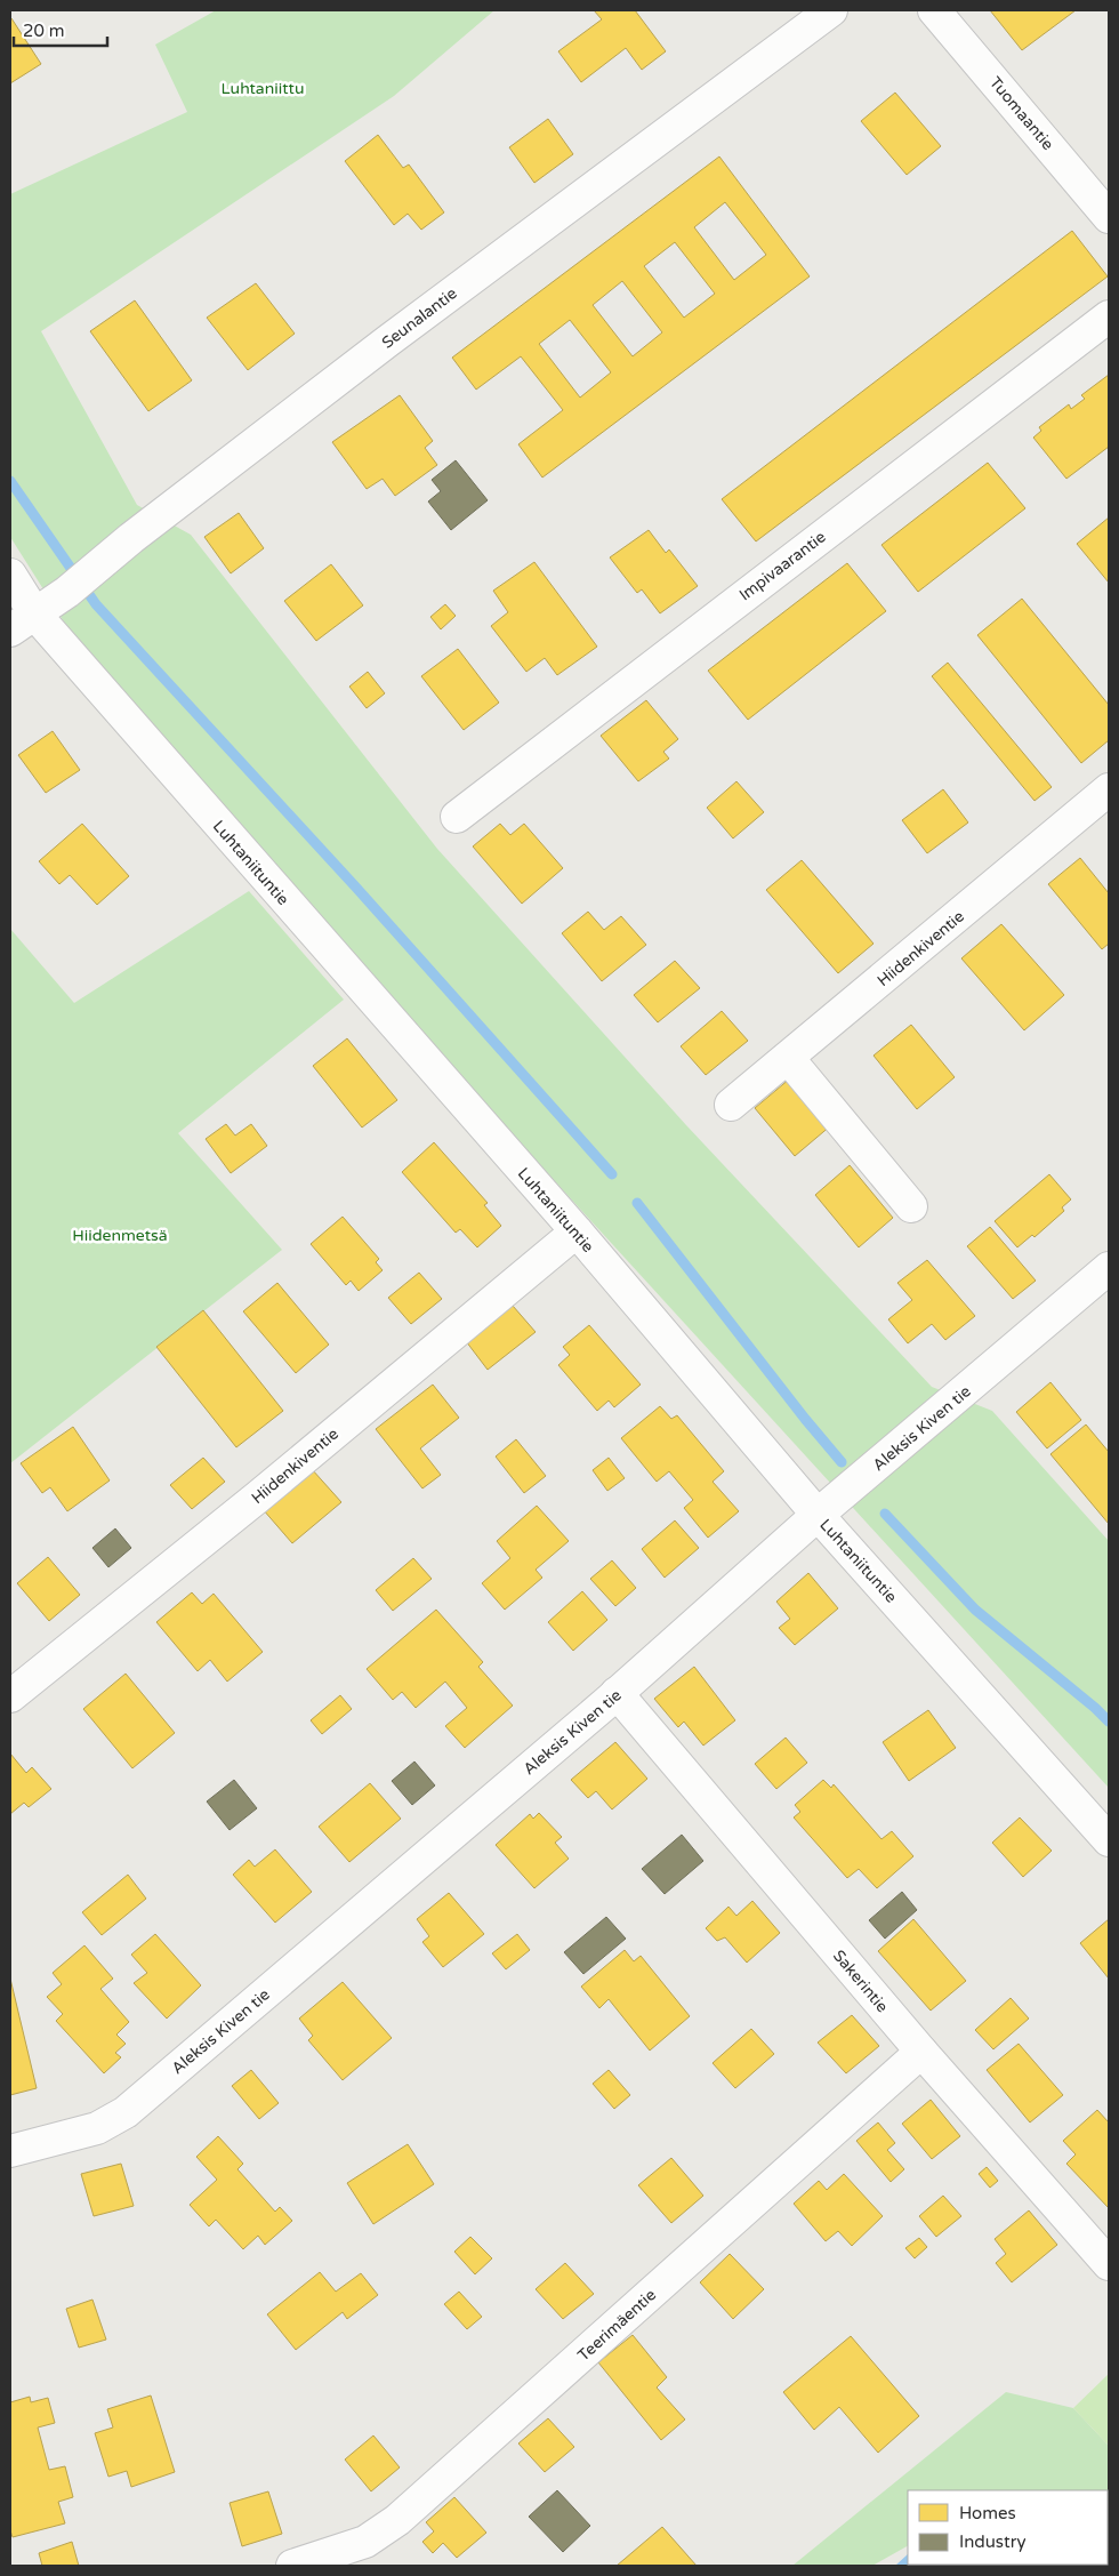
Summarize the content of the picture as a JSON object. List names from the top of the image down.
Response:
{
  "streets": {
    "street": [
      "Tuomaantie",
      "Seunalantie",
      "Impivaarantie",
      "Luhtaniituntie",
      "Hiidenkiventie",
      "Aleksis Kiven tie",
      "Sakerintie",
      "Teerimäentie"
    ]
  },
  "crossings": [
    ["Seunalantie", "Luhtaniituntie"],
    ["Luhtaniituntie", "Hiidenkiventie"],
    ["Luhtaniituntie", "Aleksis Kiven tie"],
    ["Aleksis Kiven tie", "Sakerintie"],
    ["Sakerintie", "Teerimäentie"]
  ],
  "parks": ["Luhtaniittu", "Hiidenmetsä"],
  "legend": ["Homes", "Industry"],
  "scale_bar": "20 m"
}
